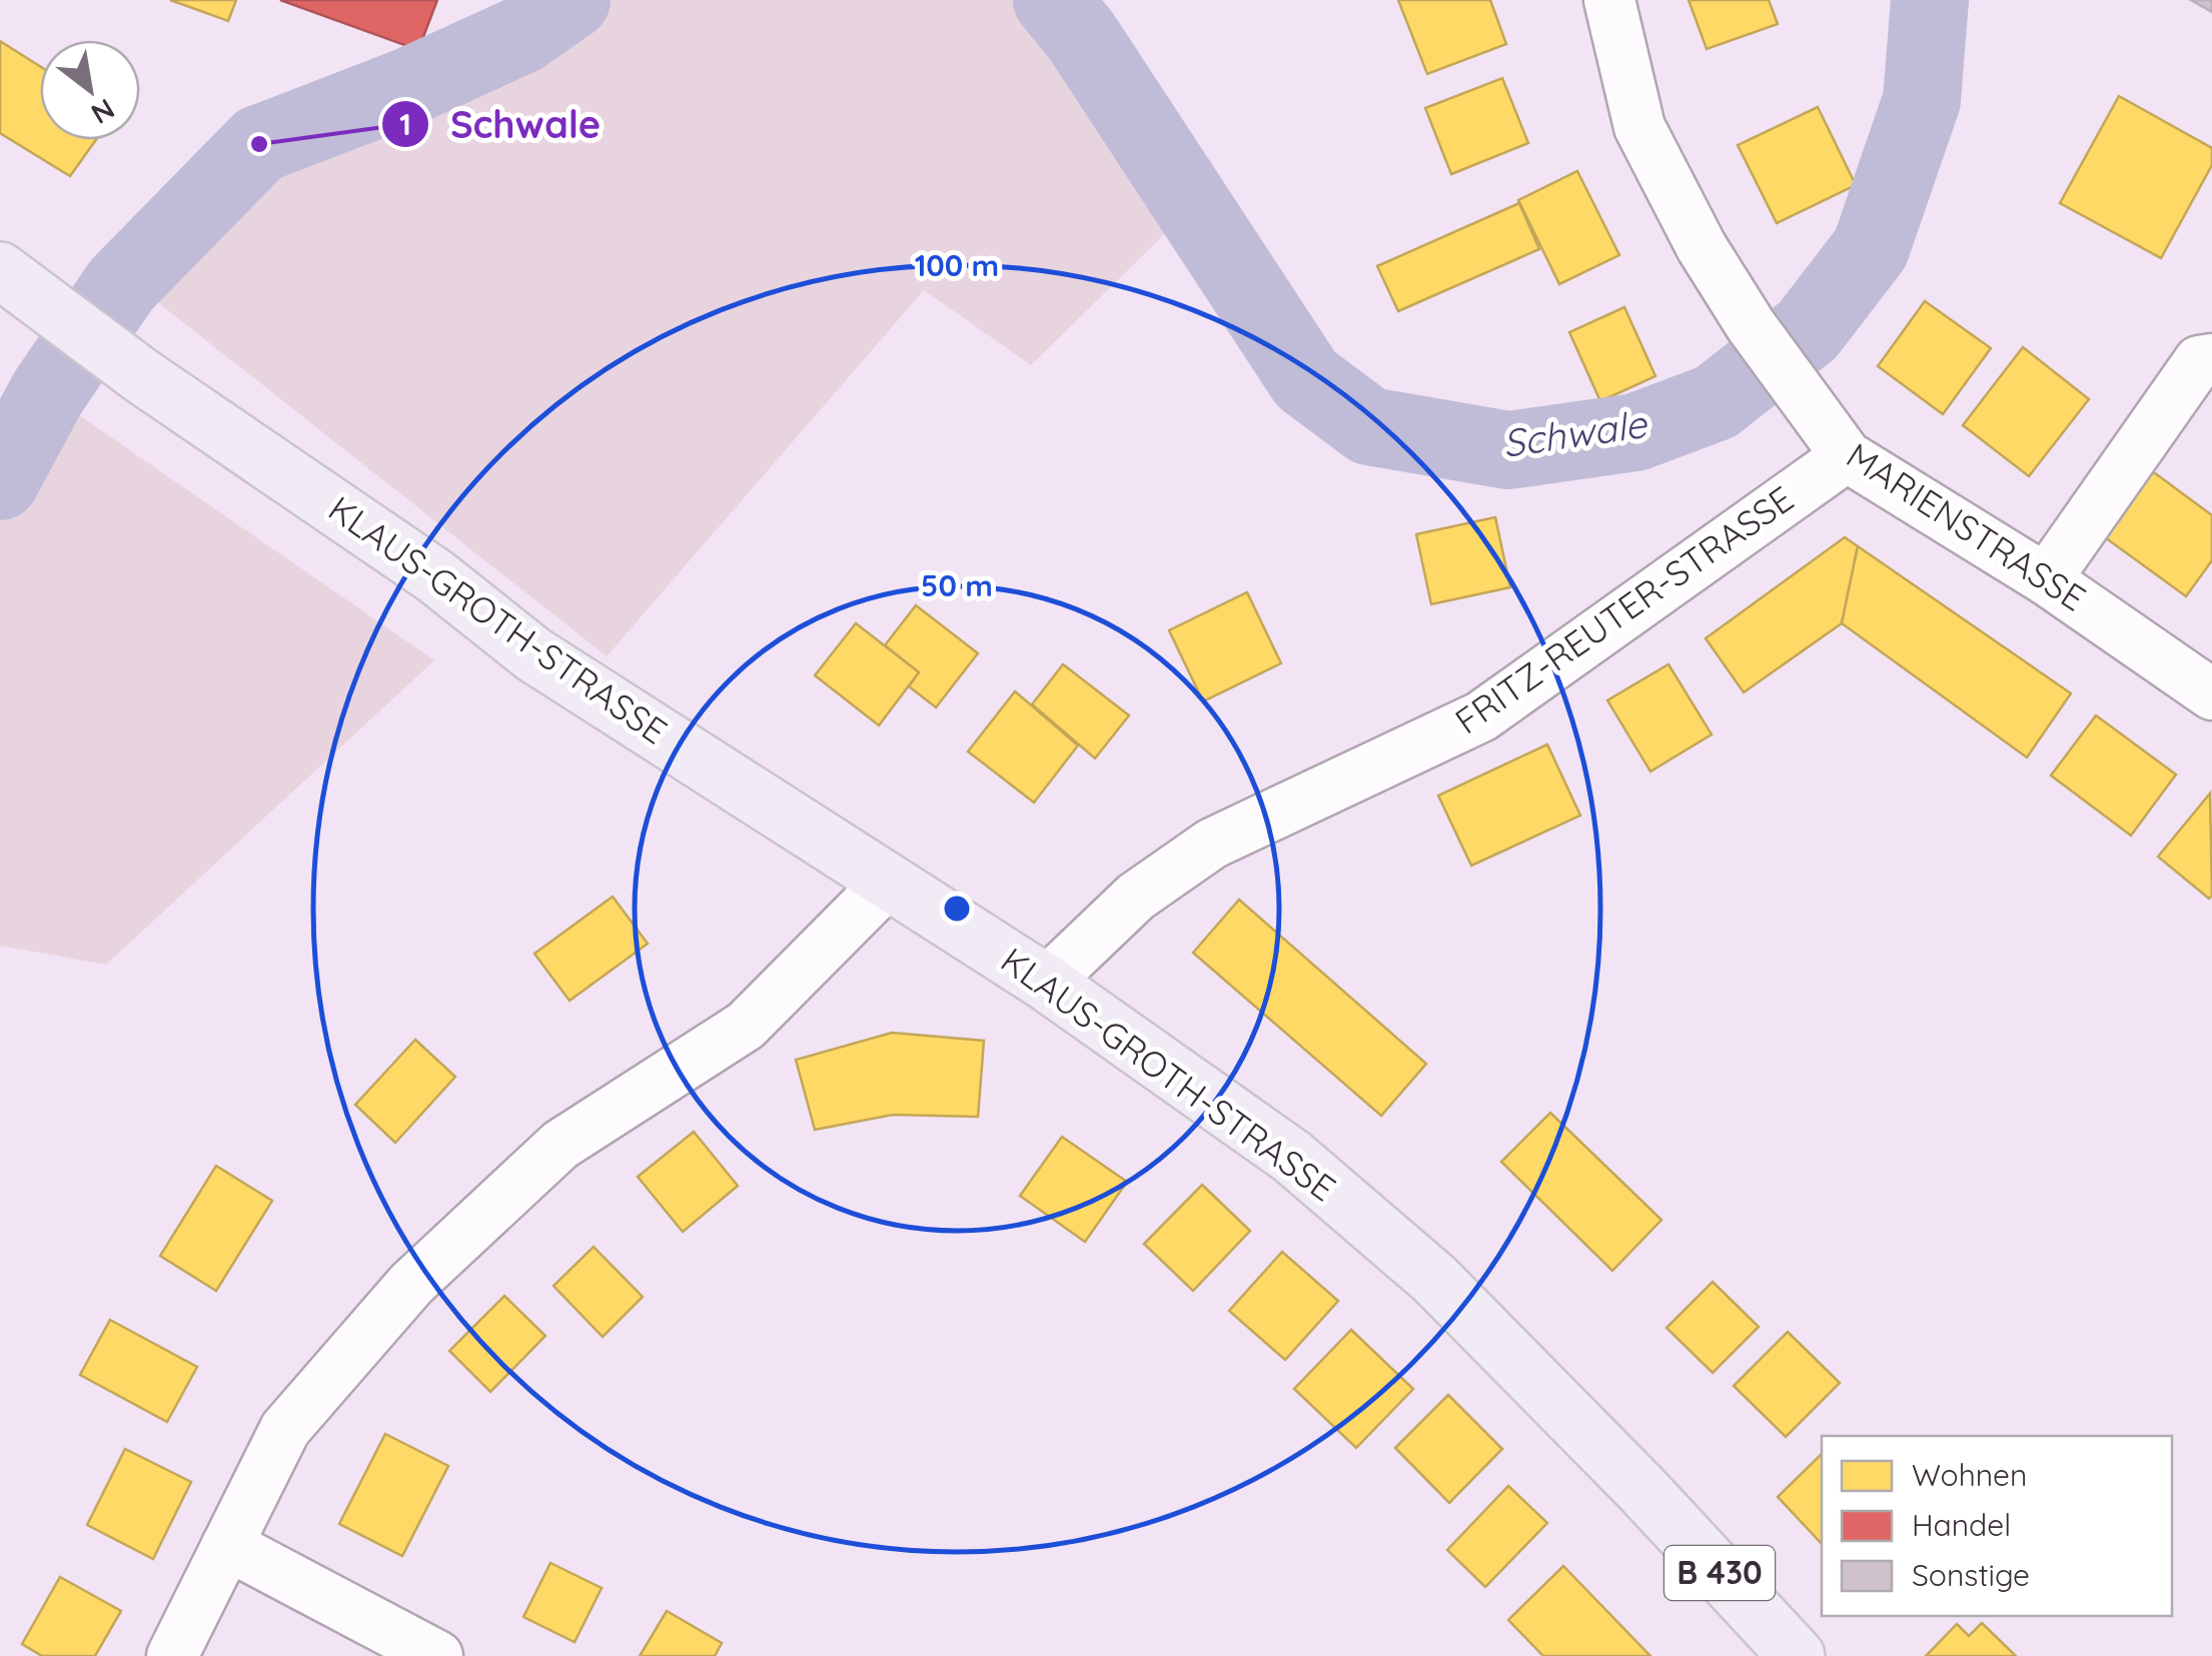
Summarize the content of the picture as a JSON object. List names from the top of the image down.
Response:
{
  "streets": {
    "main road": ["KLAUS-GROTH-STRASSE", "B 430"],
    "street": ["MARIENSTRASSE", "FRITZ-REUTER-STRASSE"]
  },
  "crossings": [
    ["MARIENSTRASSE", "FRITZ-REUTER-STRASSE"],
    ["FRITZ-REUTER-STRASSE", "KLAUS-GROTH-STRASSE"]
  ],
  "water": ["Schwale"],
  "places": ["Schwale"],
  "legend": ["Wohnen", "Handel", "Sonstige"],
  "north": "bottom right",
  "rings": ["100 m", "50 m"]
}
